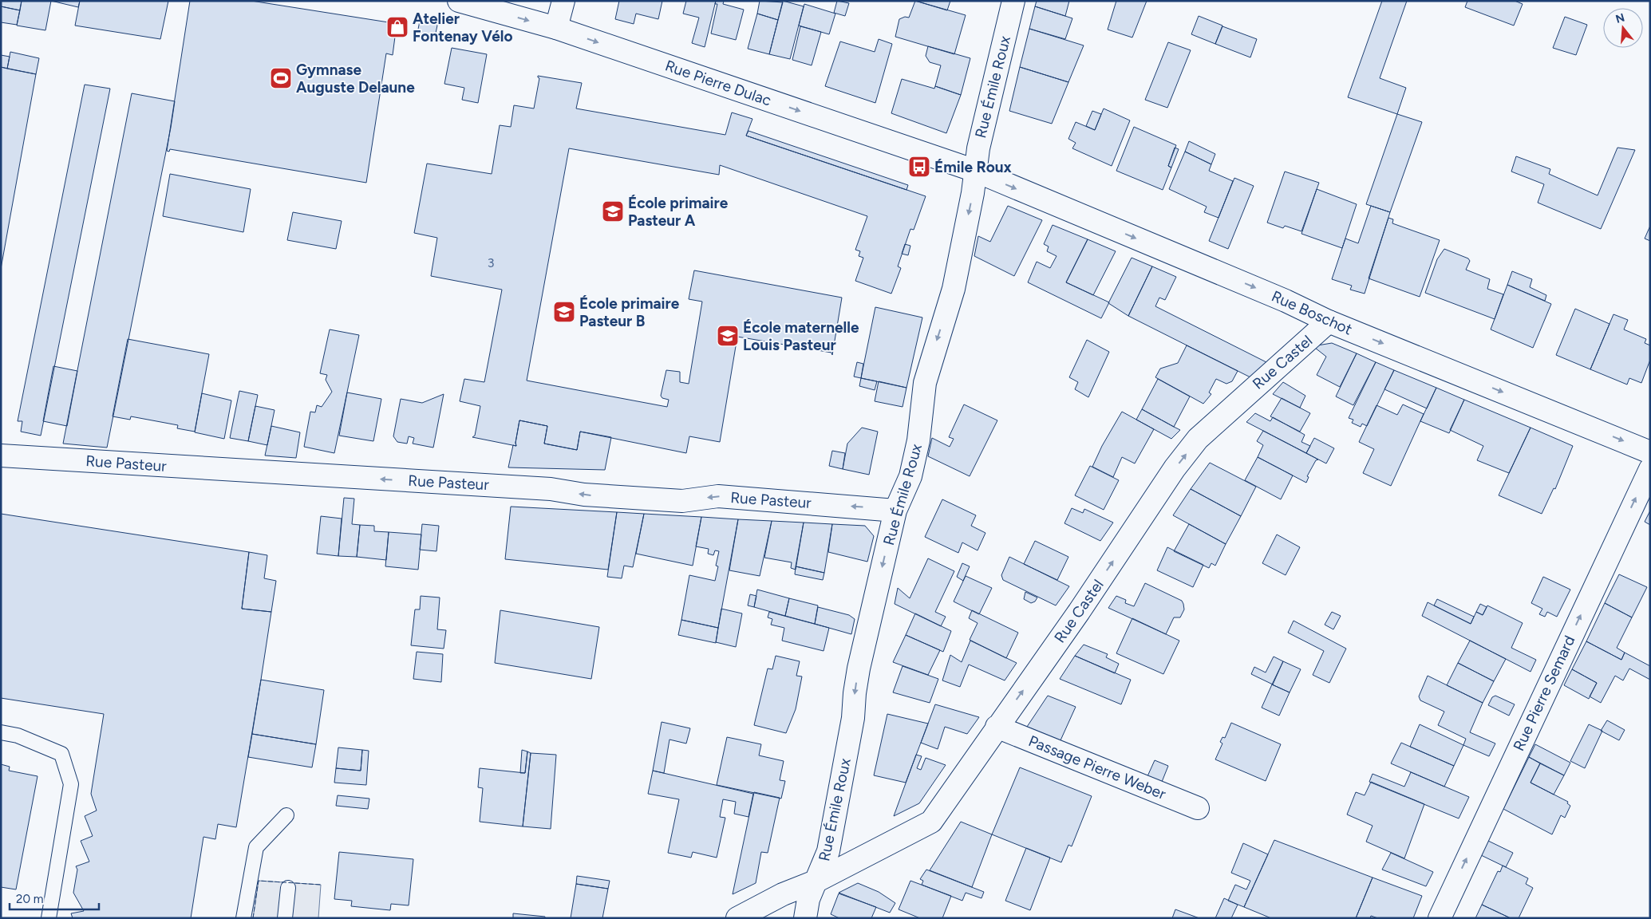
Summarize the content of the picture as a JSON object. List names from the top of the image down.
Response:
{
  "streets": {
    "street": [
      "Rue Pierre Dulac",
      "Rue Émile Roux",
      "Rue Boschot",
      "Rue Castel",
      "Rue Pasteur",
      "Rue Pierre Semard",
      "Passage Pierre Weber"
    ]
  },
  "crossings": [
    ["Rue Pierre Dulac", "Rue Émile Roux"],
    ["Rue Pierre Dulac", "Rue Boschot"],
    ["Rue Émile Roux", "Rue Boschot"],
    ["Rue Émile Roux", "Rue Castel"],
    ["Rue Émile Roux", "Rue Pasteur"],
    ["Rue Boschot", "Rue Castel"],
    ["Rue Castel", "Passage Pierre Weber"]
  ],
  "one_way": [
    "Rue Pierre Dulac",
    "Rue Émile Roux",
    "Rue Boschot",
    "Rue Castel",
    "Rue Pasteur",
    "Rue Pierre Semard"
  ],
  "places": {
    "shop": ["Atelier Fontenay Vélo"],
    "sports": ["Gymnase Auguste Delaune"],
    "bus stop": ["Émile Roux"],
    "school or university": ["École primaire Pasteur A", "École primaire Pasteur B", "École maternelle Louis Pasteur"]
  },
  "house_numbers": ["3"],
  "scale_bar": "20 m",
  "north": "top"
}
